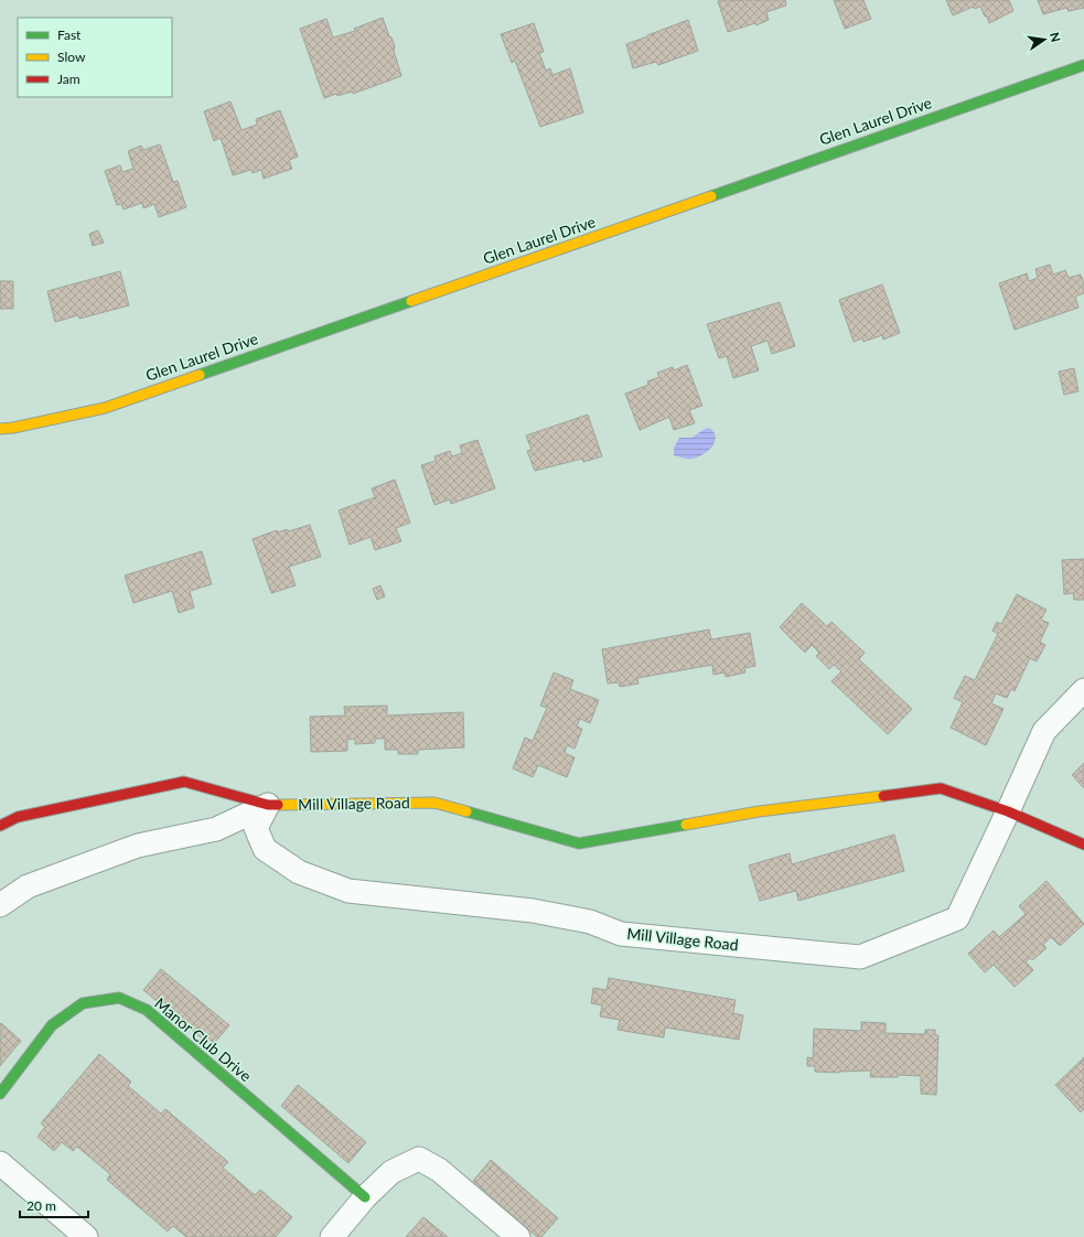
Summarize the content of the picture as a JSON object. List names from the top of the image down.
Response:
{
  "streets": {
    "street": ["Glen Laurel Drive", "Mill Village Road", "Manor Club Drive"]
  },
  "legend": ["Fast", "Slow", "Jam"],
  "scale_bar": "20 m",
  "north": "right"
}
